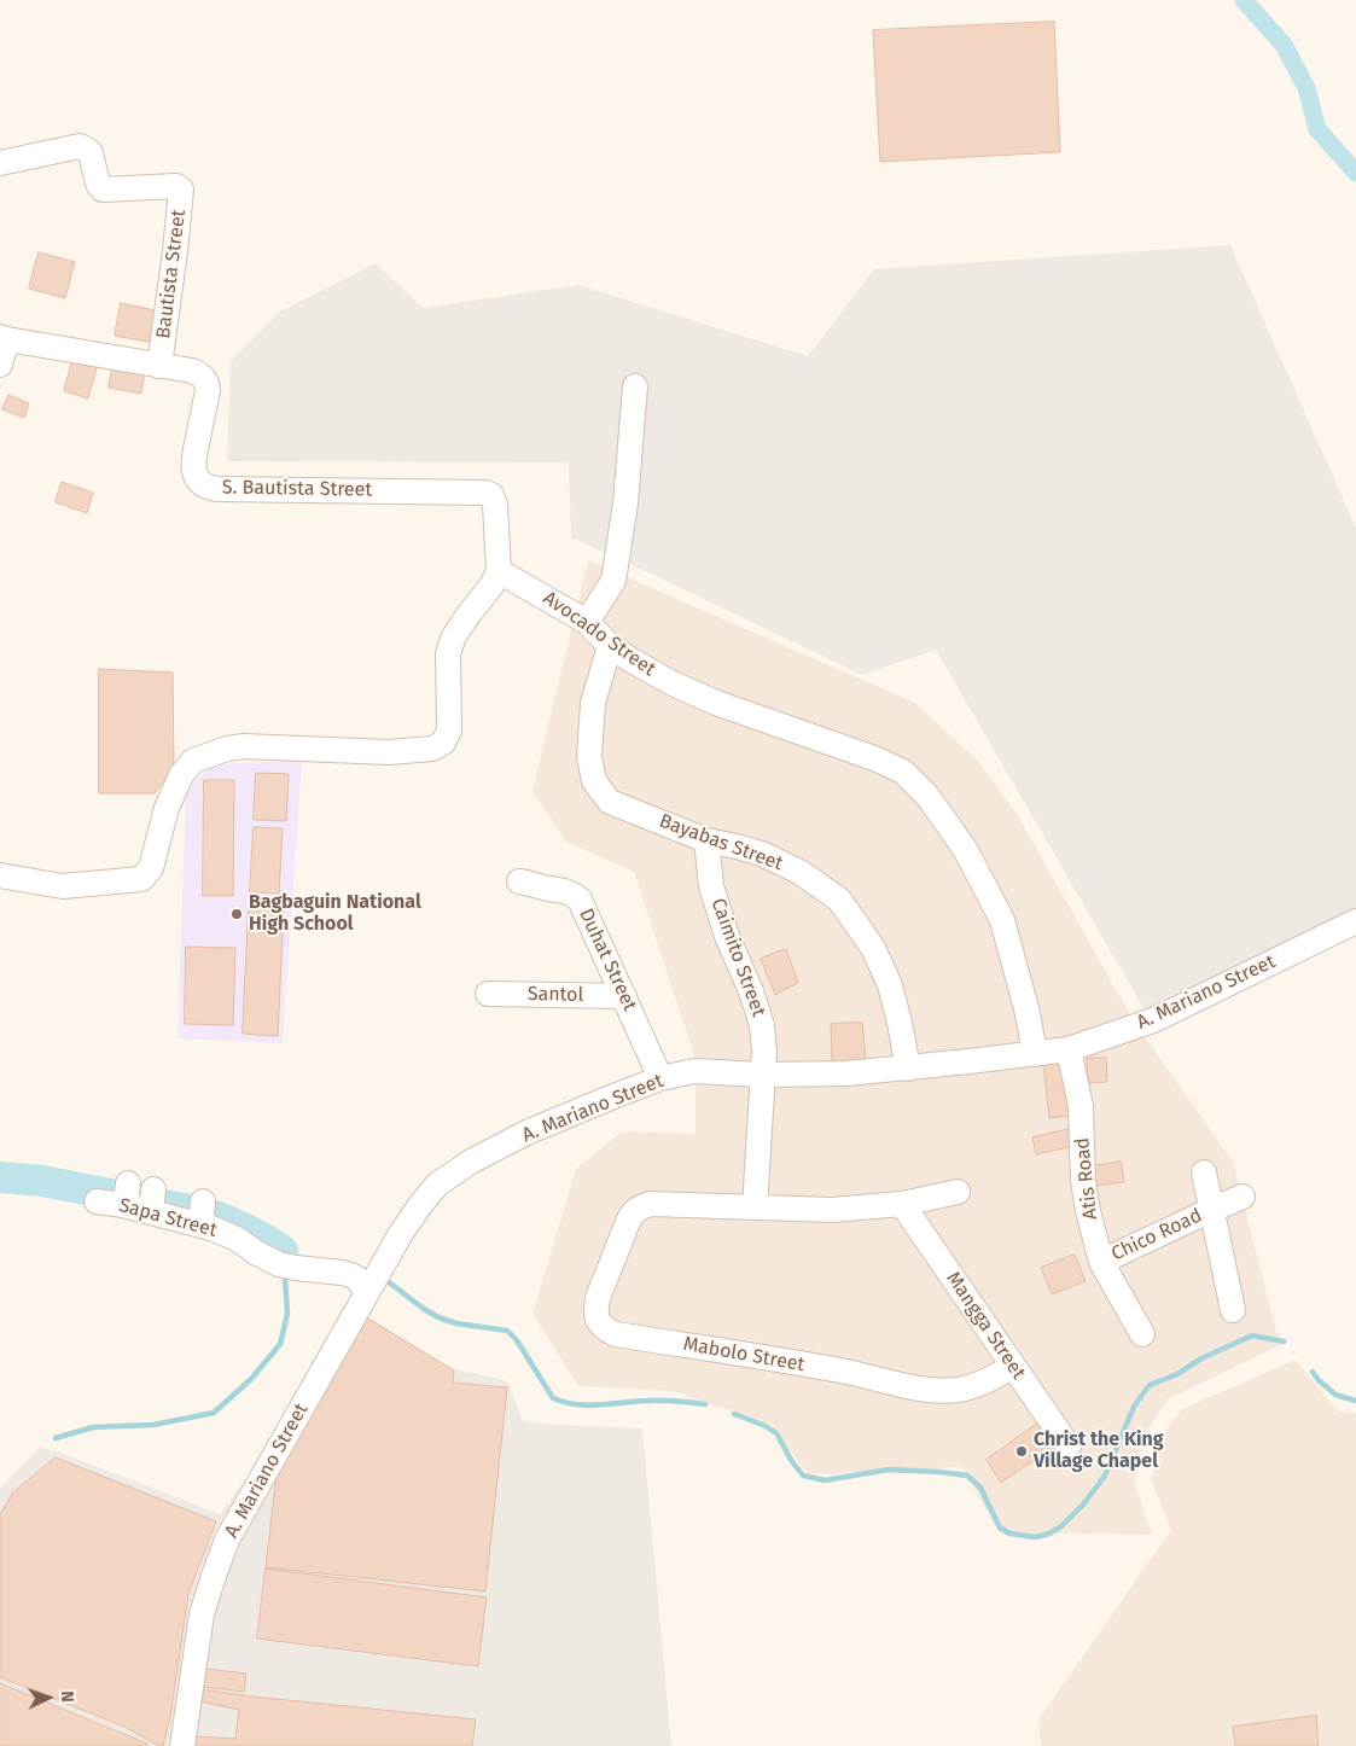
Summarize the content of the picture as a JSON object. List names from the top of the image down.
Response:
{
  "streets": {
    "street": [
      "Bautista Street",
      "S. Bautista Street",
      "Avocado Street",
      "Bayabas Street",
      "Caimito Street",
      "Duhat Street",
      "A. Mariano Street",
      "Santol",
      "Atis Road",
      "Sapa Street",
      "Chico Road",
      "Mangga Street",
      "Mabolo Street"
    ]
  },
  "crossings": [
    ["Bautista Street", "S. Bautista Street"],
    ["S. Bautista Street", "Avocado Street"],
    ["Avocado Street", "Bayabas Street"],
    ["Avocado Street", "A. Mariano Street"],
    ["Bayabas Street", "Caimito Street"],
    ["Bayabas Street", "A. Mariano Street"],
    ["Caimito Street", "A. Mariano Street"],
    ["Duhat Street", "A. Mariano Street"],
    ["Duhat Street", "Santol"],
    ["A. Mariano Street", "Atis Road"],
    ["A. Mariano Street", "Sapa Street"],
    ["Atis Road", "Chico Road"],
    ["Mangga Street", "Mabolo Street"]
  ],
  "places": ["Bagbaguin National High School", "Christ the King Village Chapel"],
  "north": "right"
}
